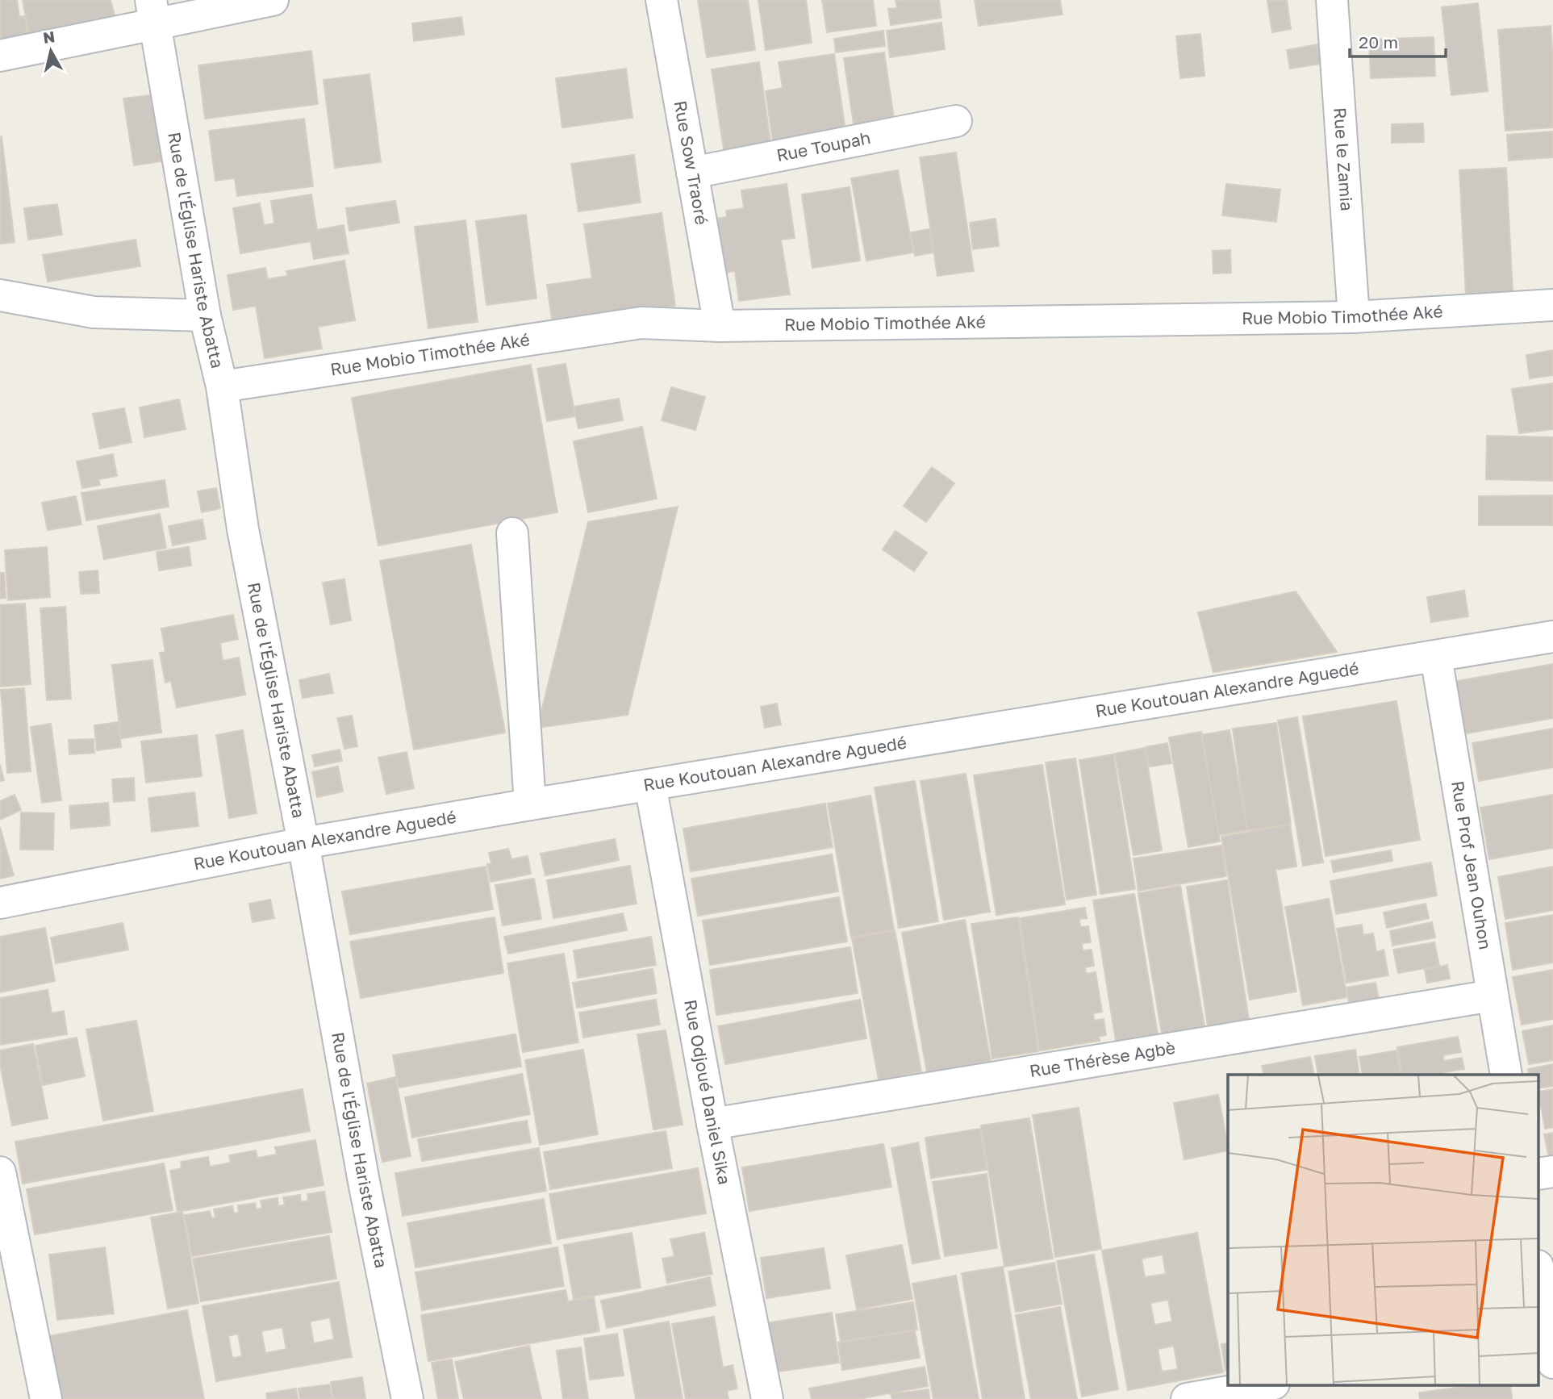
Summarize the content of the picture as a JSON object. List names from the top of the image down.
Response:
{
  "streets": {
    "street": [
      "Rue Toupah",
      "Rue le Zamia",
      "Rue Sow Traoré",
      "Rue de l'Église Hariste Abatta",
      "Rue Mobio Timothée Aké",
      "Rue Koutouan Alexandre Aguedé",
      "Rue Prof Jean Ouhon",
      "Rue Thérèse Agbè",
      "Rue Odjoué Daniel Sika"
    ]
  },
  "crossings": [
    ["Rue Toupah", "Rue Sow Traoré"],
    ["Rue le Zamia", "Rue Mobio Timothée Aké"],
    ["Rue Sow Traoré", "Rue Mobio Timothée Aké"],
    ["Rue de l'Église Hariste Abatta", "Rue Mobio Timothée Aké"],
    ["Rue de l'Église Hariste Abatta", "Rue Koutouan Alexandre Aguedé"],
    ["Rue Koutouan Alexandre Aguedé", "Rue Prof Jean Ouhon"],
    ["Rue Koutouan Alexandre Aguedé", "Rue Odjoué Daniel Sika"],
    ["Rue Prof Jean Ouhon", "Rue Thérèse Agbè"],
    ["Rue Thérèse Agbè", "Rue Odjoué Daniel Sika"]
  ],
  "scale_bar": "20 m",
  "north": "top"
}
